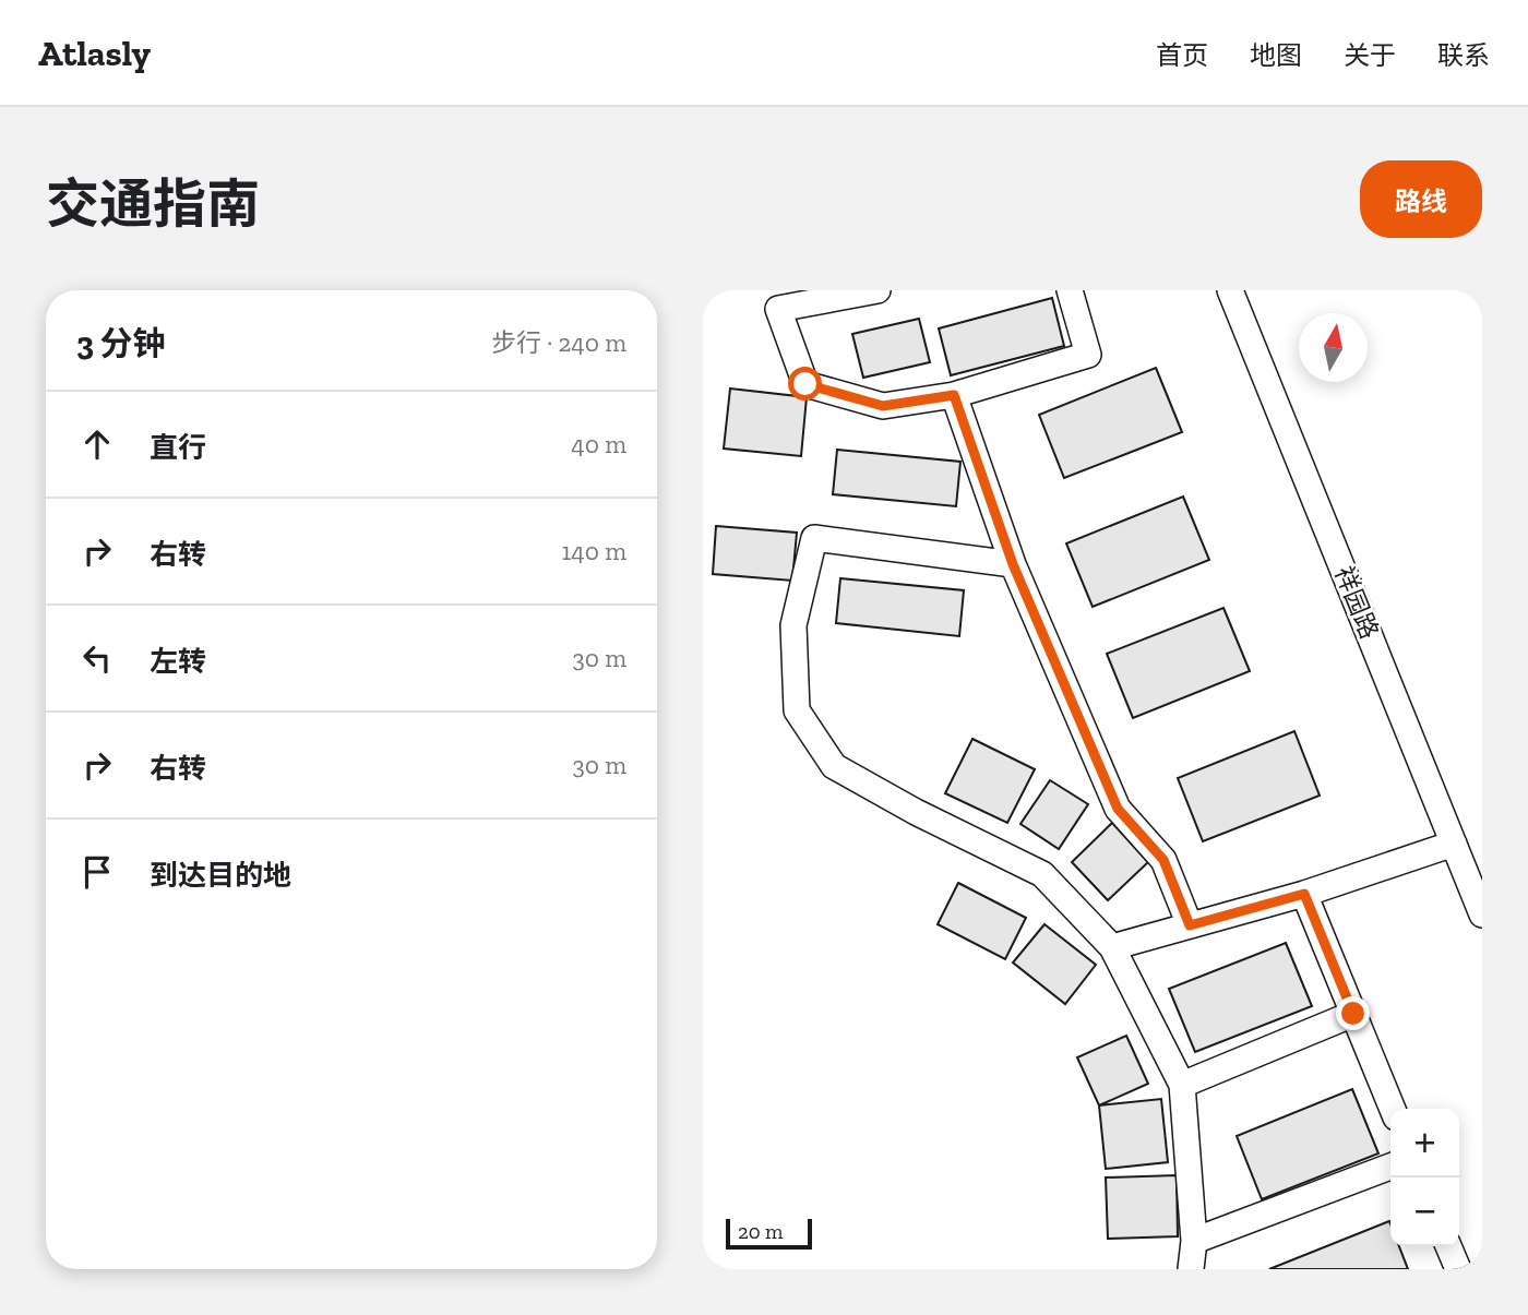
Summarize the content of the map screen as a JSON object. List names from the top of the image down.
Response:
{
  "streets": {
    "street": ["祥园路"]
  },
  "scale_bar": "20 m",
  "north": "top",
  "page": {
    "header": "Atlasly",
    "nav": [
      "首页",
      "地图",
      "关于",
      "联系"
    ],
    "title": "交通指南",
    "buttons": "路线",
    "heading": ["3 分钟", "步行 · 240 m"],
    "list": [
      ["直行", "40 m"],
      ["右转", "140 m"],
      ["左转", "30 m"],
      ["右转", "30 m"],
      "到达目的地"
    ],
    "map_buttons": ["+", "−"],
    "scale": "20 m"
  }
}
